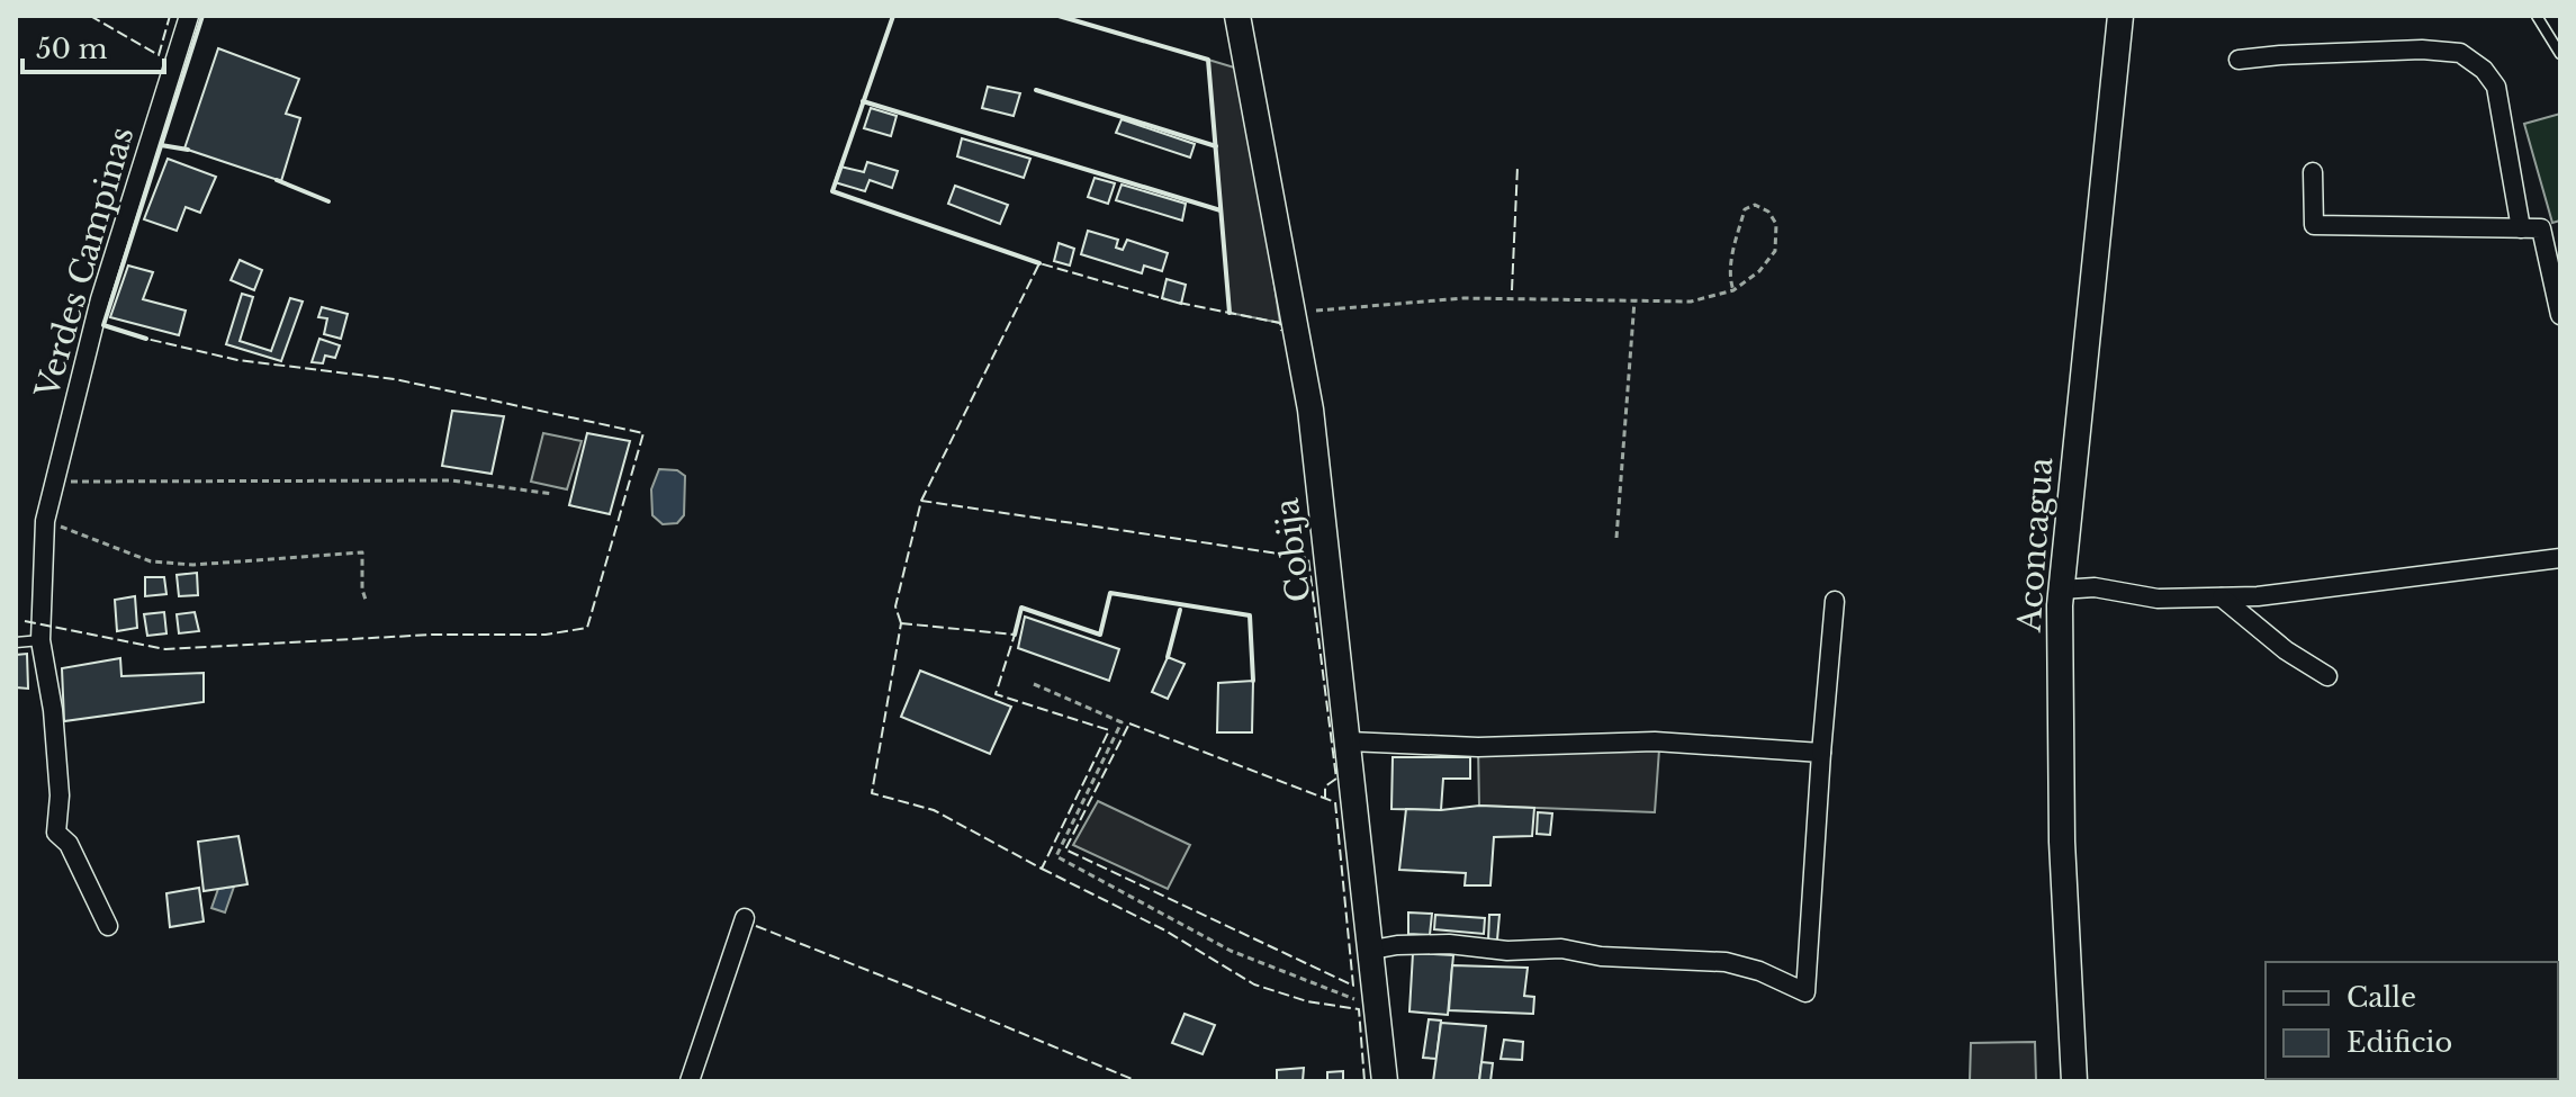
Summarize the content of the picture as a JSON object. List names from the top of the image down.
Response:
{
  "streets": {
    "street": ["Verdes Campinas", "Aconcagua", "Cobija"]
  },
  "legend": ["Calle", "Edificio"],
  "scale_bar": "50 m"
}
